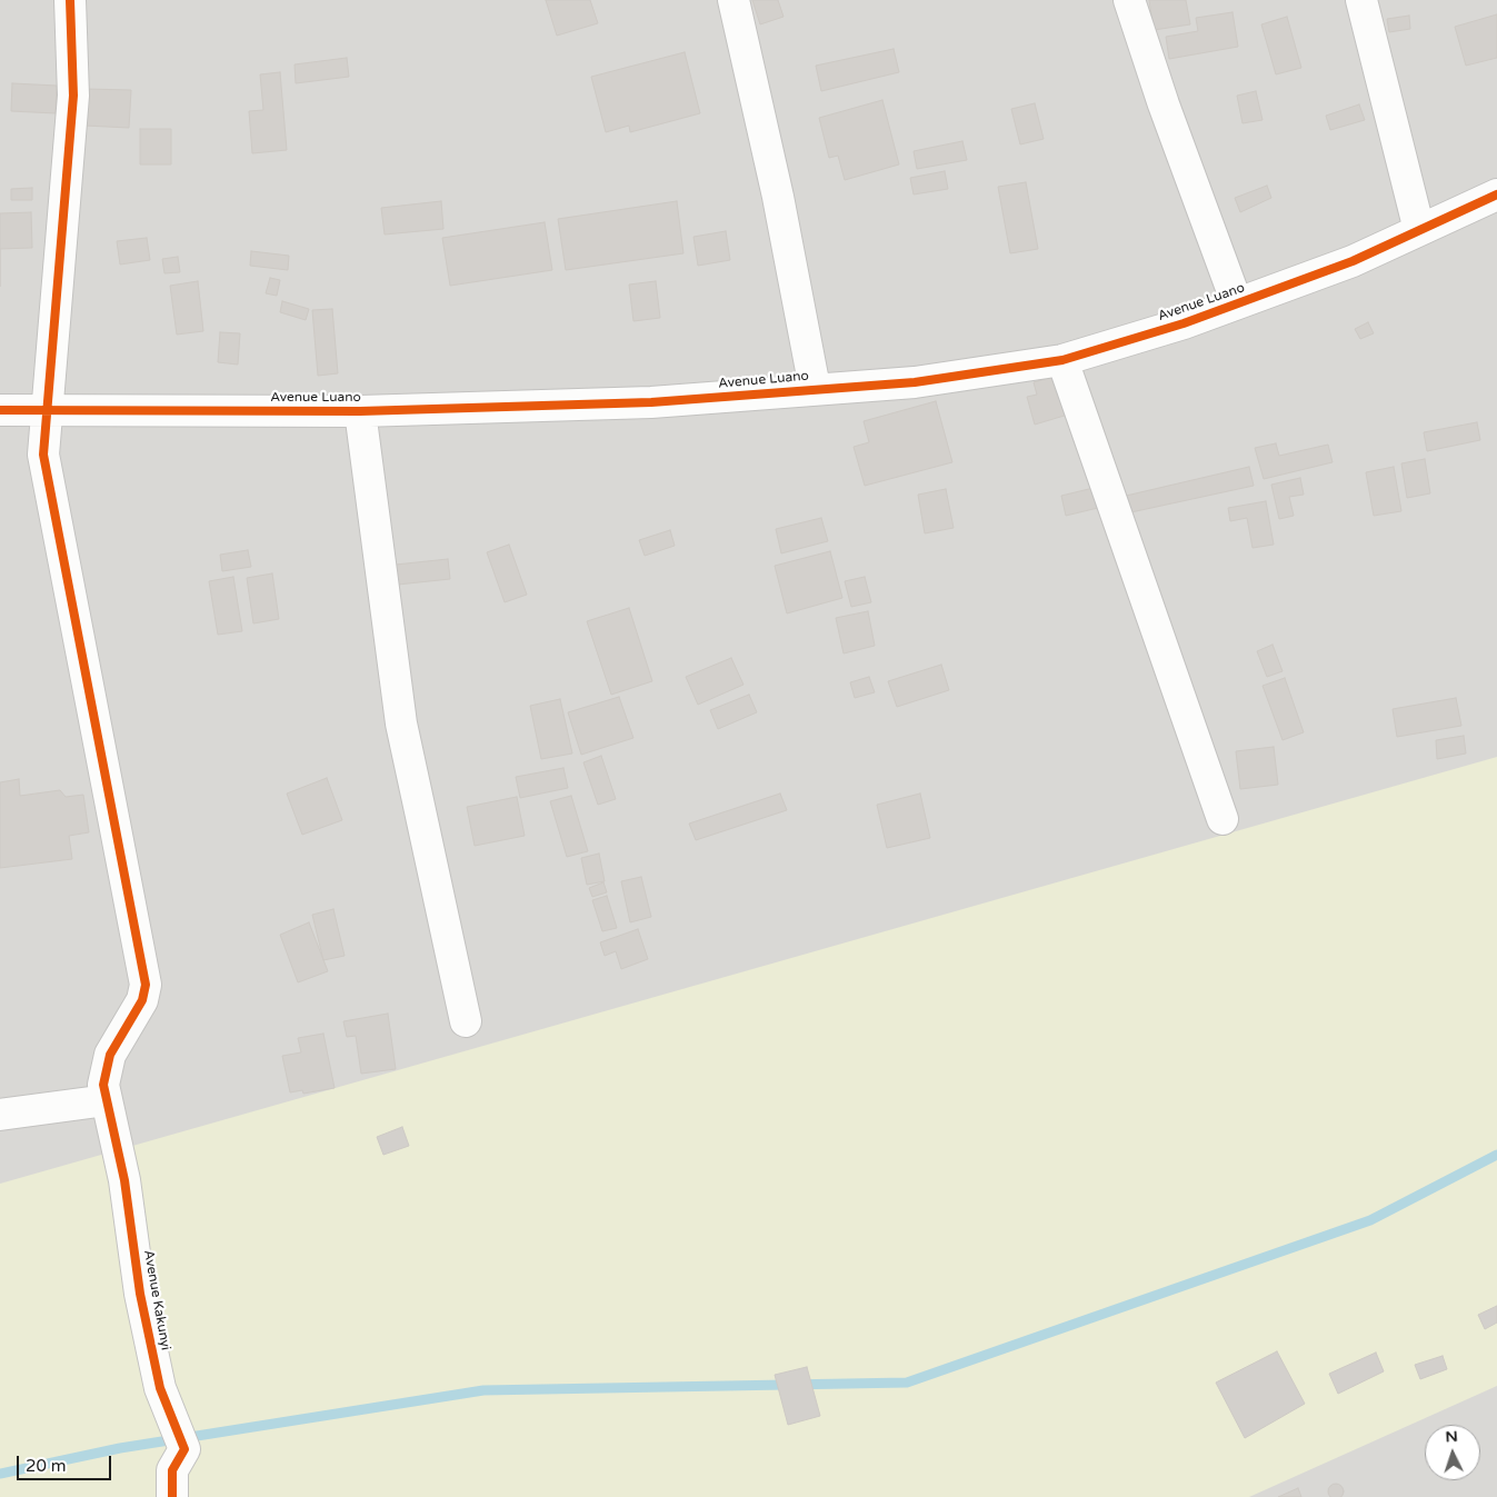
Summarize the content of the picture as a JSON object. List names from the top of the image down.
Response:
{
  "streets": {
    "street": ["Avenue Luano", "Avenue Kakunyi"]
  },
  "scale_bar": "20 m",
  "north": "top"
}
